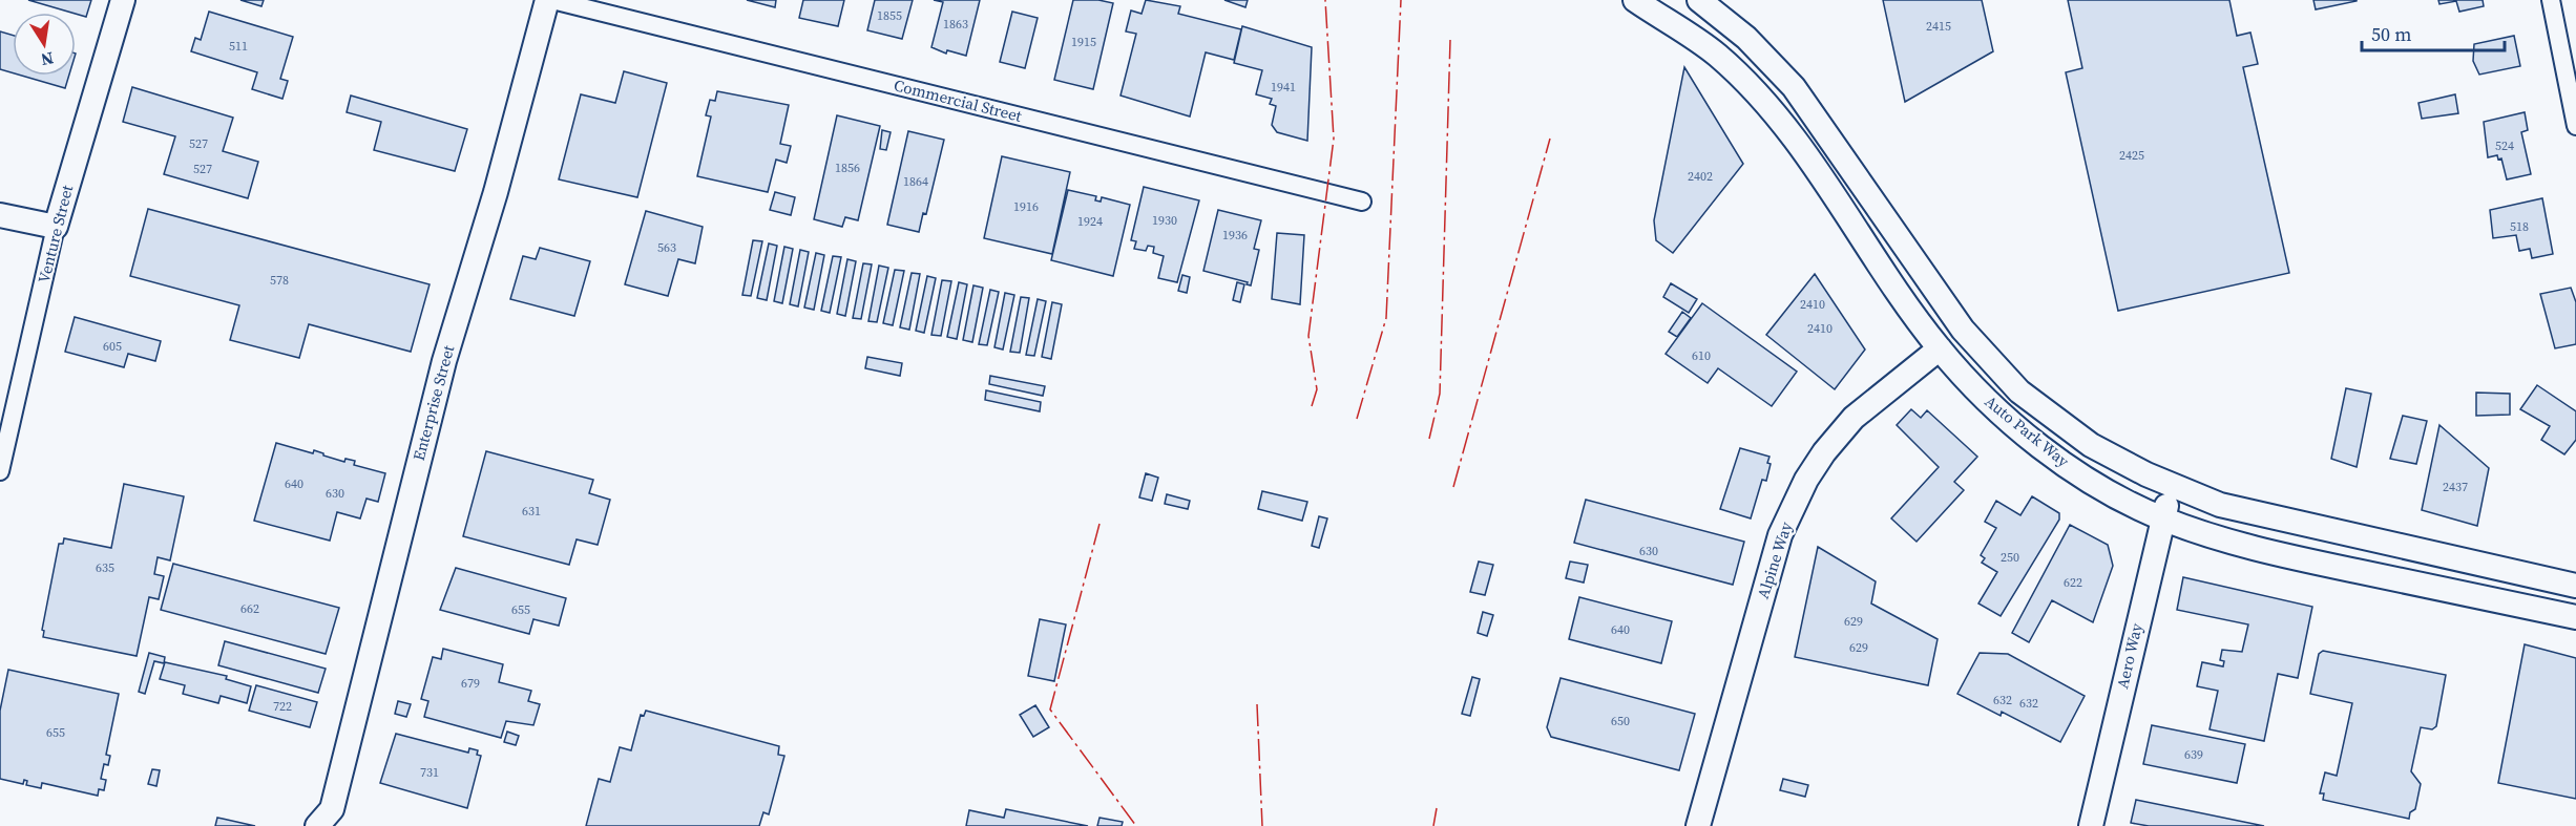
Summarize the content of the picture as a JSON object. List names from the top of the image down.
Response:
{
  "streets": {
    "main road": [
      "Venture Street",
      "Enterprise Street",
      "Auto Park Way",
      "Alpine Way",
      "Aero Way"
    ],
    "street": ["Commercial Street"]
  },
  "crossings": [
    ["Auto Park Way", "Alpine Way"],
    ["Auto Park Way", "Aero Way"]
  ],
  "house_numbers": [
    "1855",
    "1863",
    "2415",
    "1915",
    "511",
    "1941",
    "527",
    "524",
    "2425",
    "1856",
    "527",
    "2402",
    "1864",
    "1916",
    "1930",
    "1924",
    "518",
    "1936",
    "563",
    "578",
    "2410",
    "2410",
    "605",
    "610",
    "640",
    "2437",
    "630",
    "631",
    "630",
    "250",
    "635",
    "622",
    "662",
    "655",
    "629",
    "640",
    "629",
    "679",
    "632",
    "632",
    "722",
    "650",
    "655",
    "639",
    "731"
  ],
  "scale_bar": "50 m",
  "north": "bottom"
}
